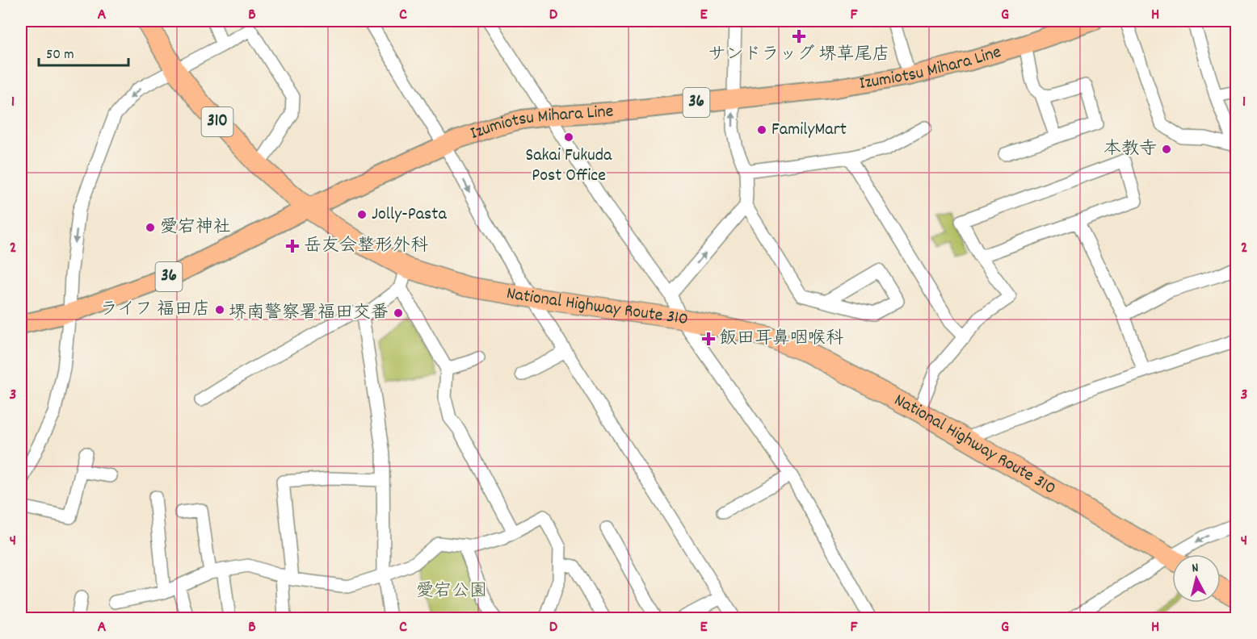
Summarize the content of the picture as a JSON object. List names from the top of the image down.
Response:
{
  "streets": {
    "highway": ["310", "National Highway Route 310"],
    "main road": ["Izumiotsu Mihara Line", "36"]
  },
  "crossings": [
    ["Izumiotsu Mihara Line", "National Highway Route 310"]
  ],
  "parks": ["愛宕公園"],
  "places": {
    "health": ["サンドラッグ 堺草尾店", "岳友会整形外科", "飯田耳鼻咽喉科"],
    "other": [
      "FamilyMart",
      "Sakai Fukuda Post Office",
      "本教寺",
      "Jolly-Pasta",
      "愛宕神社",
      "ライフ 福田店",
      "堺南警察署福田交番"
    ]
  },
  "scale_bar": "50 m",
  "north": "top",
  "grid": {
    "columns": [
      "A",
      "B",
      "C",
      "D",
      "E",
      "F",
      "G",
      "H"
    ],
    "rows": [
      "1",
      "2",
      "3",
      "4"
    ]
  }
}
